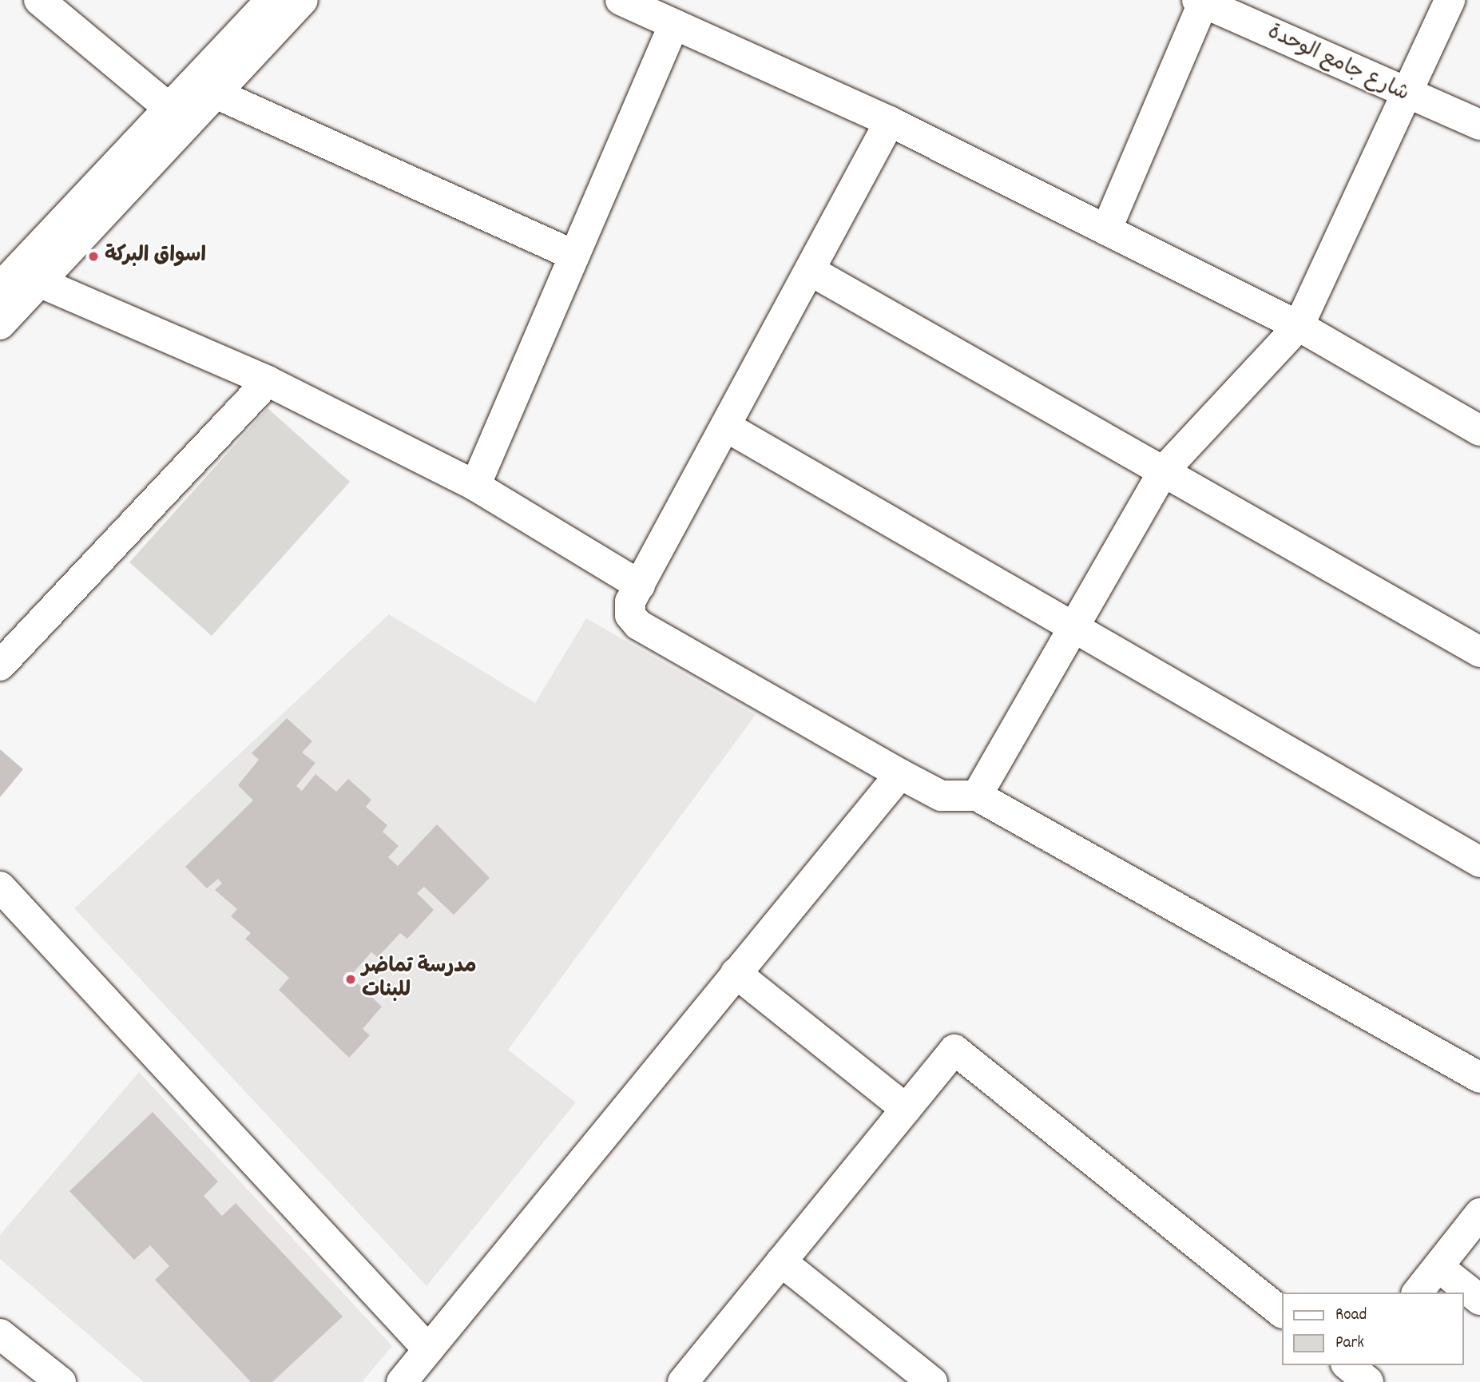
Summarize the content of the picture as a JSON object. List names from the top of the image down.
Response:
{
  "streets": {
    "street": ["شارع جامع الوحدة"]
  },
  "places": ["اسواق البركة", "مدرسة تماضر للبنات"],
  "legend": ["Road", "Park"]
}
